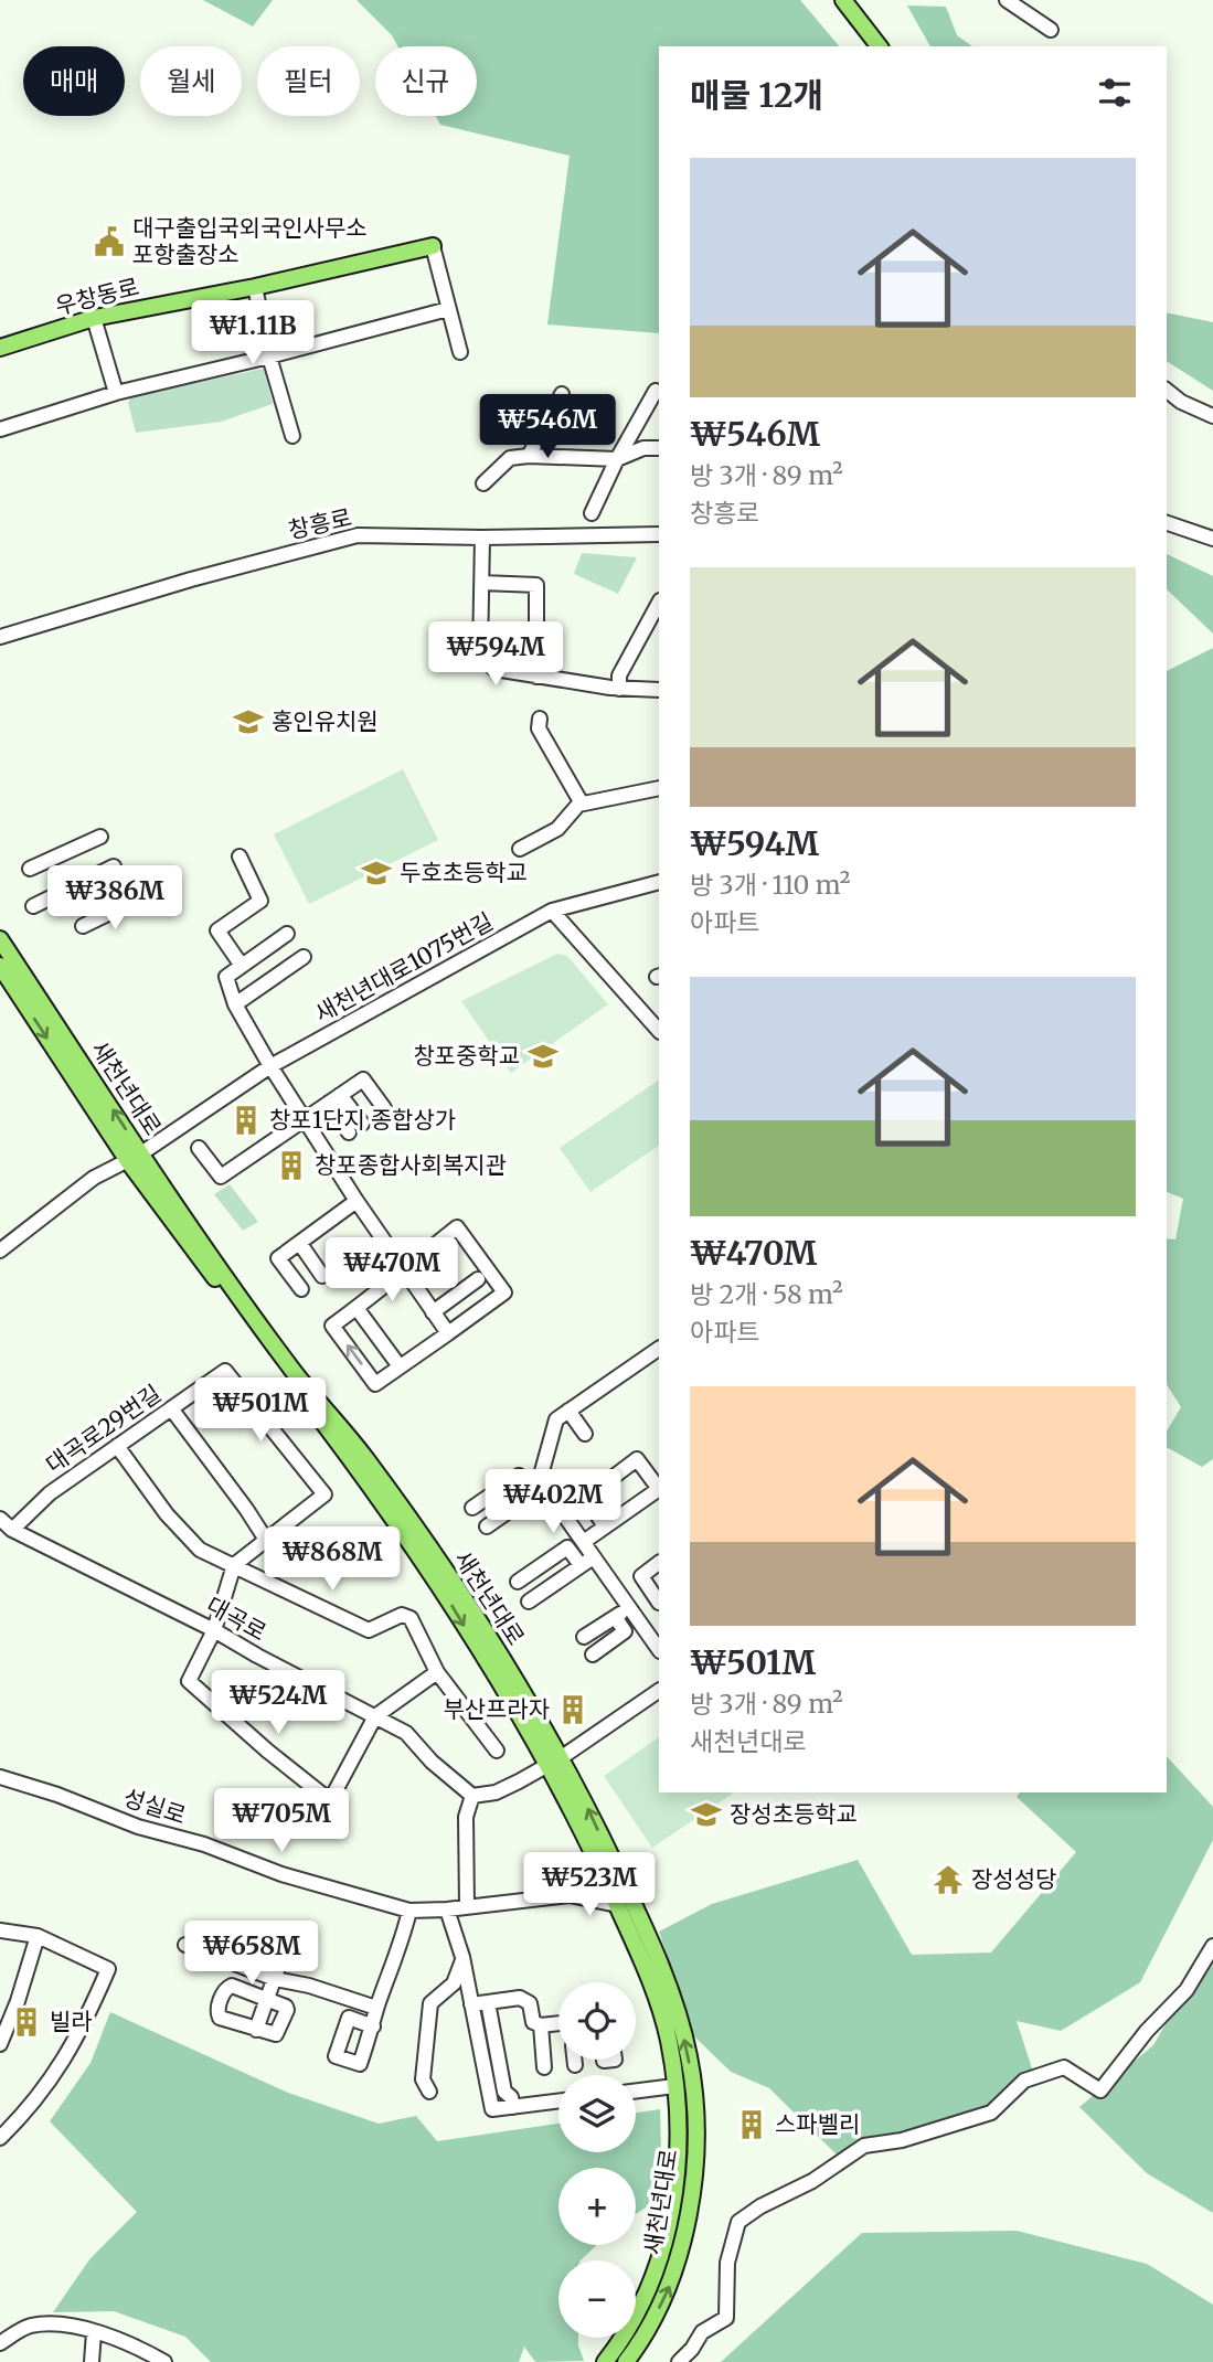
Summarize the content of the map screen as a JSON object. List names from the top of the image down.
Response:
{
  "streets": {
    "main road": ["우창동로", "새천년대로"],
    "street": [
      "창흥로",
      "새천년대로1075번길",
      "대곡로29번길",
      "대곡로",
      "성실로"
    ]
  },
  "crossings": [
    ["새천년대로1075번길", "새천년대로"],
    ["새천년대로", "성실로"],
    ["대곡로29번길", "대곡로"]
  ],
  "places": {
    "public building": ["대구출입국외국인사무소 포항출장소"],
    "school or university": [
      "홍인유치원",
      "두호초등학교",
      "창포중학교",
      "장성초등학교"
    ],
    "building": [
      "창포1단지 종합상가",
      "창포종합사회복지관",
      "부산프라자",
      "빌라",
      "스파벨리"
    ],
    "temple": ["장성성당"]
  },
  "page": {
    "chip": [
      "매매",
      "월세",
      "필터",
      "신규"
    ],
    "heading": "매물 12개",
    "list": [
      {
        "name": "₩546M",
        "note": "방 3개 · 89 m² · 창흥로"
      },
      {
        "name": "₩594M",
        "note": "방 3개 · 110 m² · 아파트"
      },
      {
        "name": "₩470M",
        "note": "방 2개 · 58 m² · 아파트"
      },
      {
        "name": "₩501M",
        "note": "방 3개 · 89 m² · 새천년대로"
      }
    ],
    "price": [
      "₩1.11B",
      "₩546M",
      "₩594M",
      "₩386M",
      "₩470M",
      "₩501M",
      "₩402M",
      "₩868M",
      "₩524M",
      "₩705M",
      "₩523M",
      "₩658M"
    ],
    "map_buttons": ["+", "−"]
  }
}
